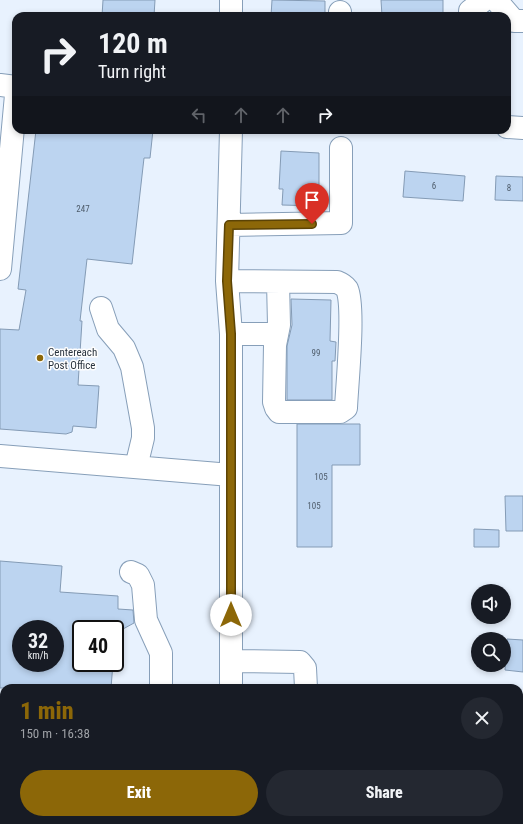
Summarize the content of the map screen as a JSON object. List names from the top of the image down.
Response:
{
  "places": ["Centereach Post Office"],
  "house_numbers": [
    "6",
    "8",
    "247",
    "99",
    "105",
    "105"
  ],
  "page": {
    "turn": ["120 m", "Turn right"],
    "speed": "32 km/h",
    "limit": "40",
    "heading": ["1 min", "150 m · 16:38"],
    "buttons": ["Exit", "Share"]
  }
}
